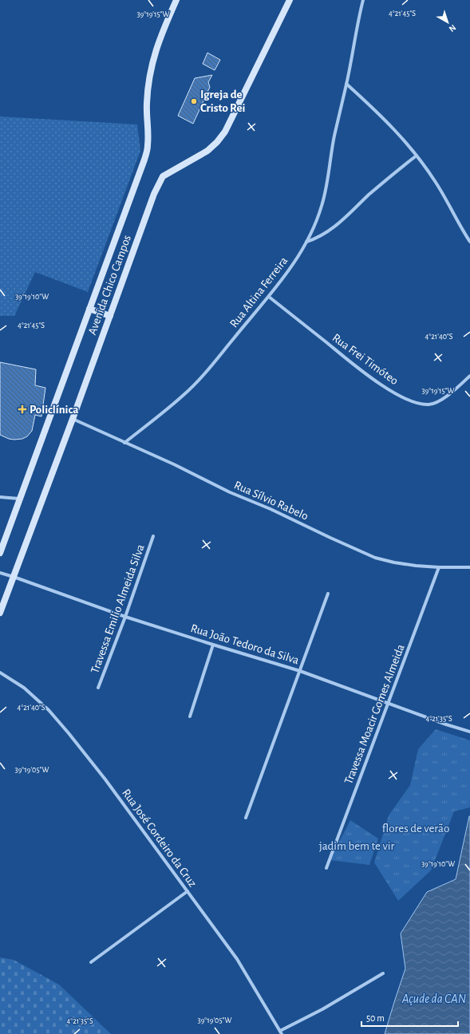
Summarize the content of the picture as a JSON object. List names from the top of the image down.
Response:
{
  "streets": {
    "street": [
      "Avenida Chico Campos",
      "Rua Altina Ferreira",
      "Rua Frei Timóteo",
      "Rua Sílvio Rabelo",
      "Travessa Emilio Almeida Silva",
      "Rua João Tedoro da Silva",
      "Travessa Moacir Gomes Almeida",
      "Rua José Cordeiro da Cruz"
    ]
  },
  "crossings": [
    ["Avenida Chico Campos", "Rua Sílvio Rabelo"],
    ["Avenida Chico Campos", "Rua João Tedoro da Silva"],
    ["Rua Altina Ferreira", "Rua Frei Timóteo"],
    ["Rua Altina Ferreira", "Rua Sílvio Rabelo"],
    ["Rua Sílvio Rabelo", "Travessa Moacir Gomes Almeida"],
    ["Travessa Emilio Almeida Silva", "Rua João Tedoro da Silva"],
    ["Rua João Tedoro da Silva", "Travessa Moacir Gomes Almeida"]
  ],
  "water": ["Açude da CAN"],
  "parks": ["flores de verão", "jadim bem te vir"],
  "places": {
    "other": ["Igreja de Cristo Rei"],
    "health": ["Policlínica"]
  },
  "scale_bar": "50 m",
  "north": "bottom right",
  "coordinates": [
    "4°21'45\"S",
    "39°19'15\"W",
    "39°19'10\"W",
    "4°21'40\"S",
    "4°21'35\"S",
    "39°19'05\"W"
  ]
}
